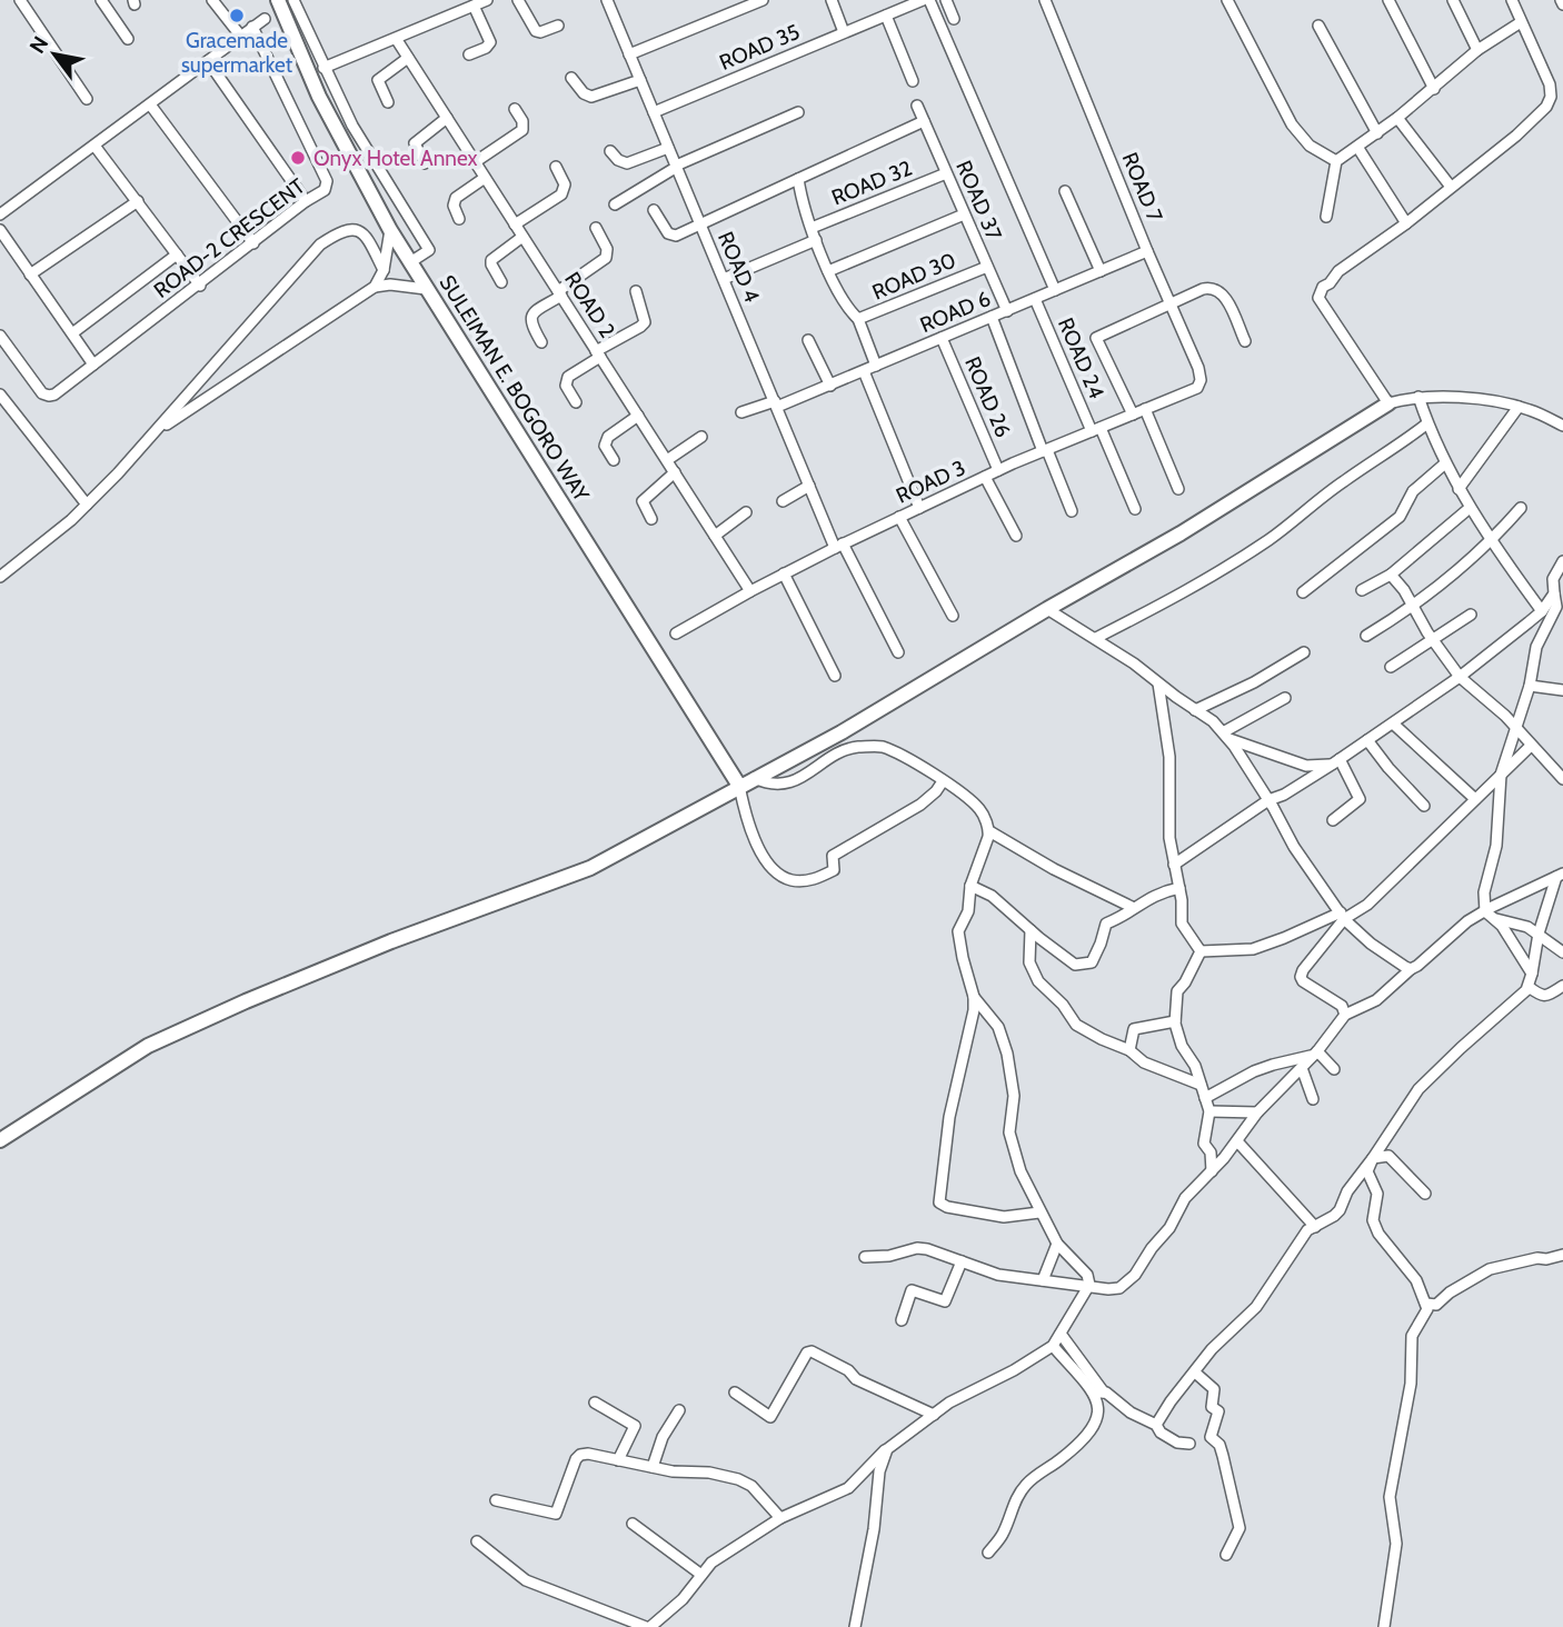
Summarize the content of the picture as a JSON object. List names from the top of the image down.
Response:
{
  "streets": {
    "main road": ["SULEIMAN E. BOGORO WAY"],
    "street": [
      "ROAD 35",
      "ROAD 32",
      "ROAD 7",
      "ROAD 37",
      "ROAD-2 CRESCENT",
      "ROAD 4",
      "ROAD 30",
      "ROAD 2",
      "ROAD 6",
      "ROAD 24",
      "ROAD 26",
      "ROAD 3"
    ]
  },
  "crossings": [
    ["ROAD 35", "ROAD 4"],
    ["ROAD 32", "ROAD 37"],
    ["ROAD 7", "ROAD 6"],
    ["ROAD 7", "ROAD 3"],
    ["ROAD 37", "ROAD 30"],
    ["ROAD 37", "ROAD 6"],
    ["ROAD 4", "ROAD 6"],
    ["ROAD 4", "ROAD 3"],
    ["ROAD 30", "ROAD 6"],
    ["ROAD 2", "ROAD 3"],
    ["ROAD 6", "ROAD 24"],
    ["ROAD 6", "ROAD 26"],
    ["ROAD 24", "ROAD 3"],
    ["ROAD 26", "ROAD 3"]
  ],
  "places": ["Gracemade supermarket", "Onyx Hotel Annex"],
  "north": "top left"
}
